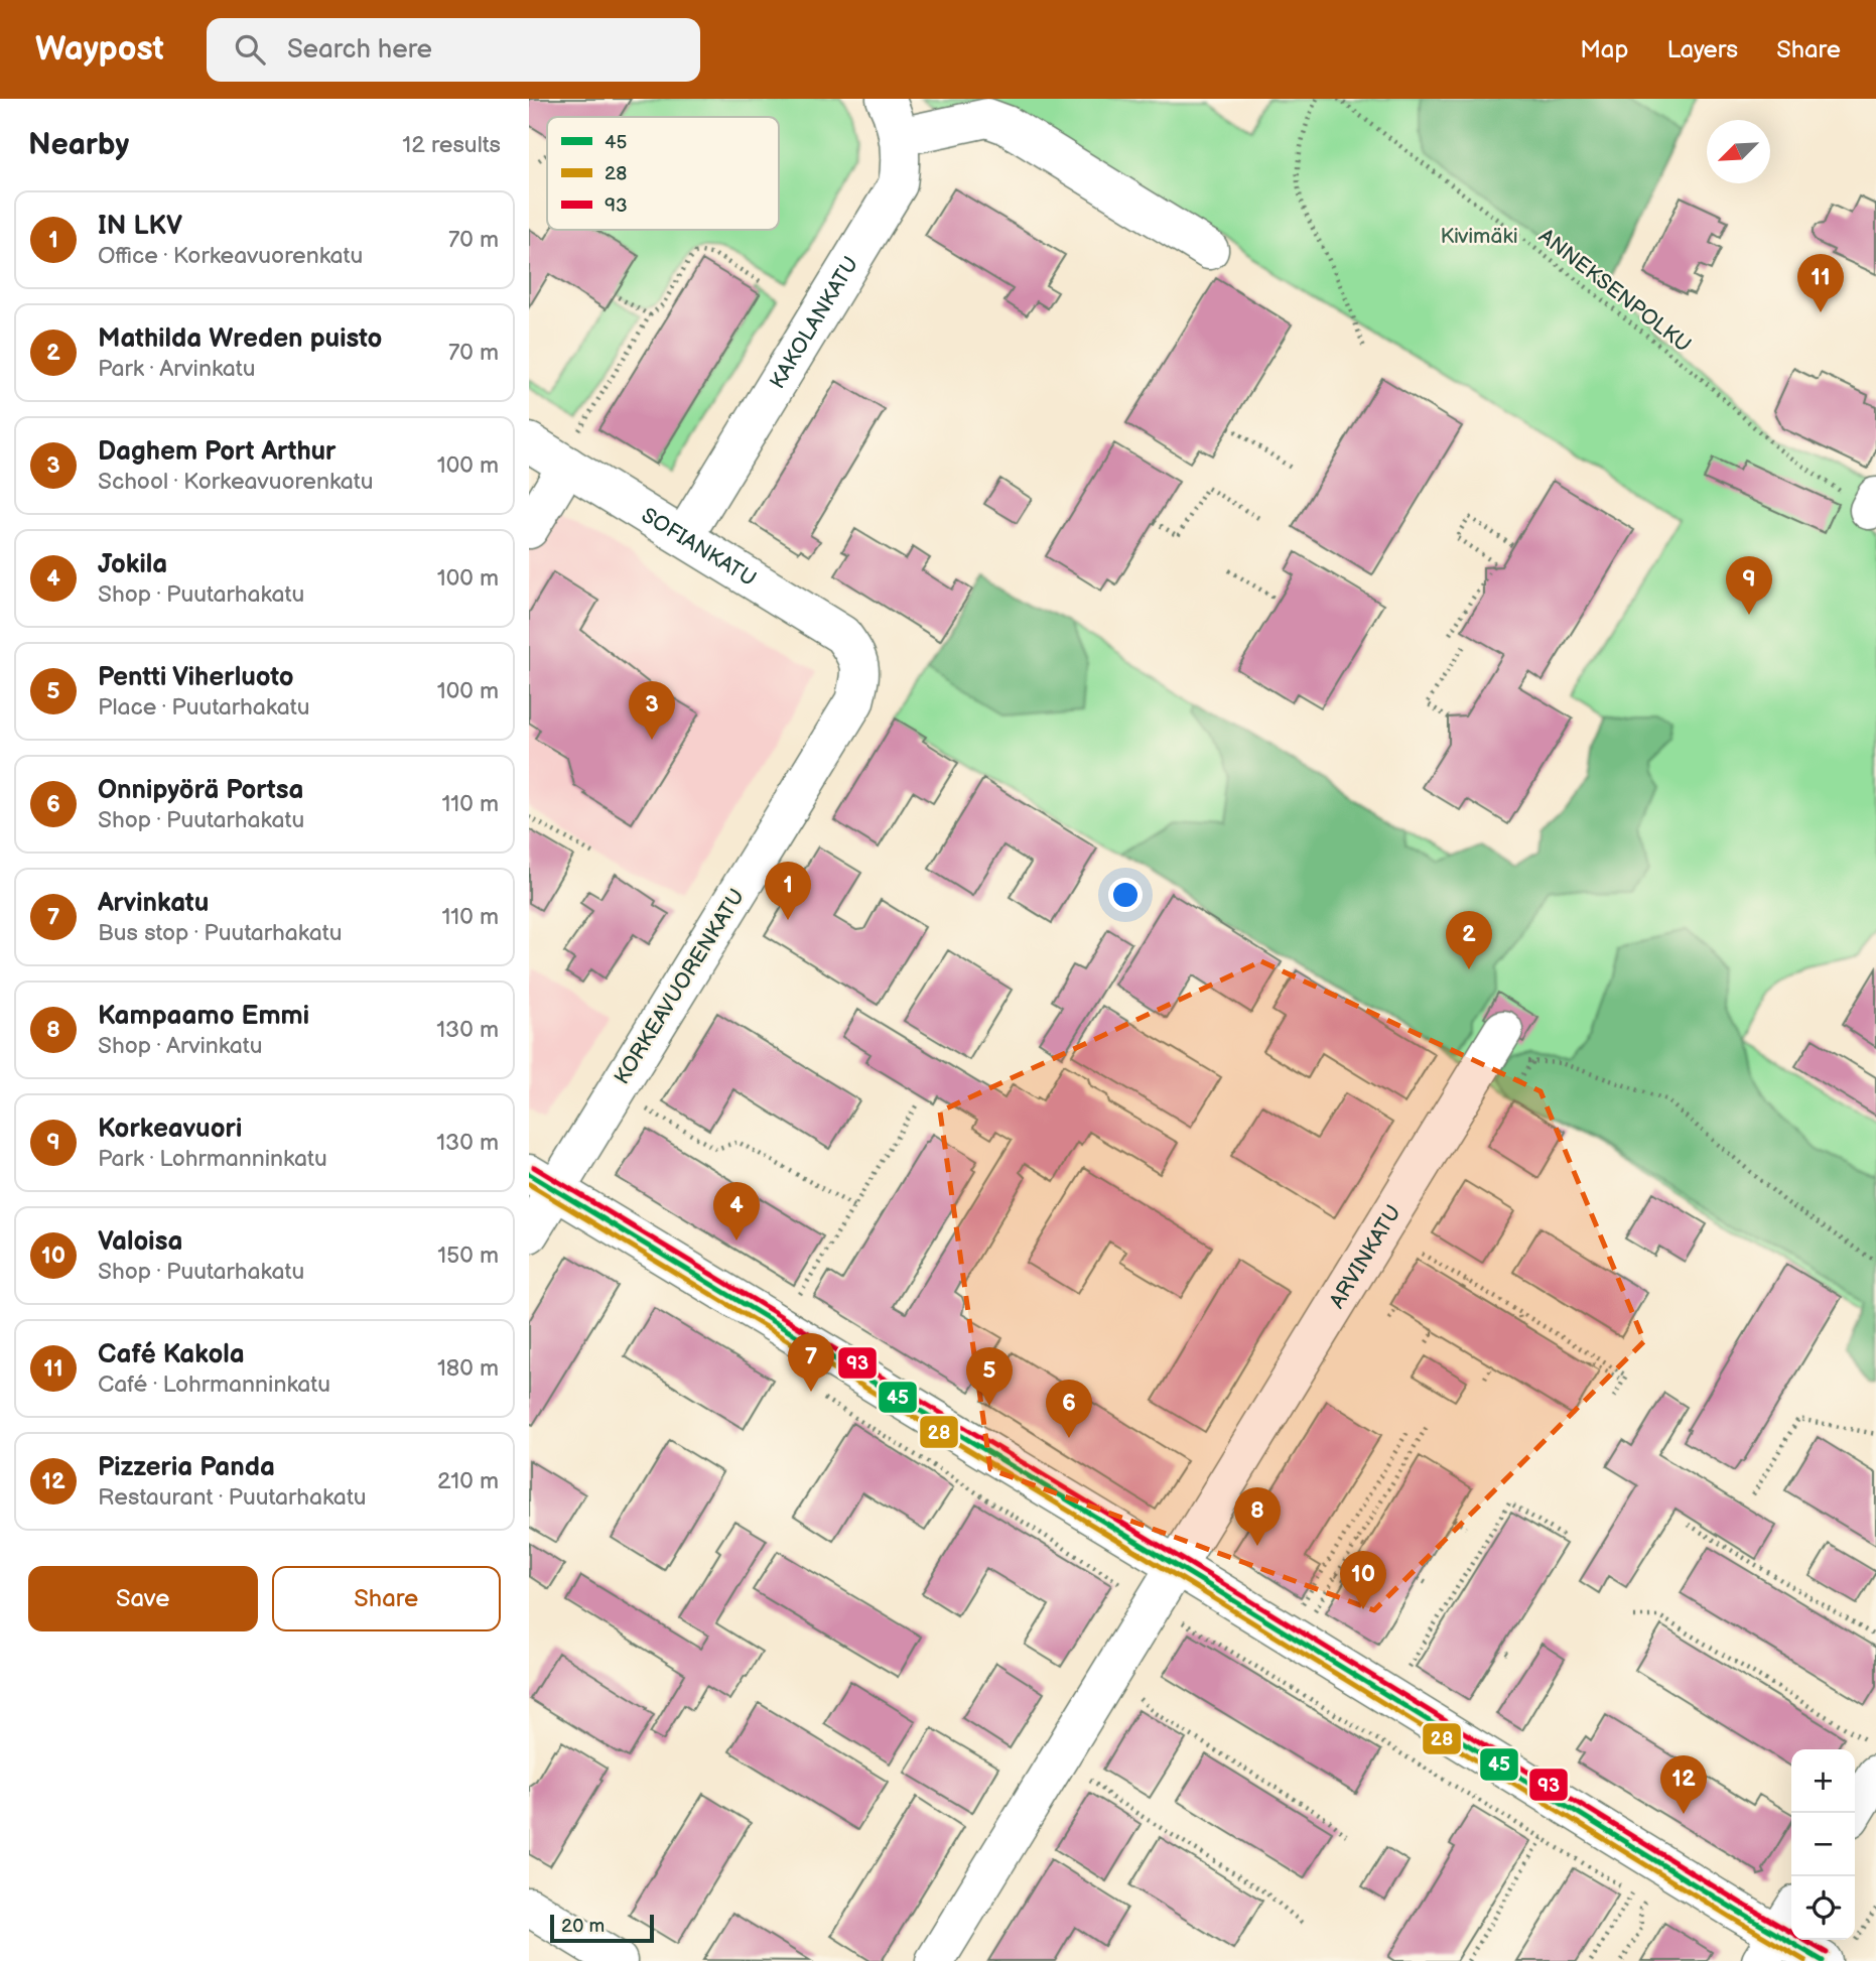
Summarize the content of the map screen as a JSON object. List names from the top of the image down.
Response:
{
  "streets": {
    "street": [
      "KAKOLANKATU",
      "SOFIANKATU",
      "KORKEAVUORENKATU",
      "ARVINKATU"
    ],
    "path": ["ANNEKSENPOLKU"]
  },
  "crossings": [
    ["KAKOLANKATU", "SOFIANKATU"],
    ["SOFIANKATU", "KORKEAVUORENKATU"]
  ],
  "parks": ["Kivimäki"],
  "lines": ["transit line 93", "transit line 45", "transit line 28"],
  "legend": ["45", "28", "93"],
  "scale_bar": "20 m",
  "north": "bottom left",
  "page": {
    "header": "Waypost",
    "search": "Search here",
    "nav": ["Map", "Layers", "Share"],
    "heading": ["Nearby", "12 results"],
    "list": [
      {
        "mark": "1",
        "name": "IN LKV",
        "note": "Office · Korkeavuorenkatu",
        "value": "70 m"
      },
      {
        "mark": "2",
        "name": "Mathilda Wreden puisto",
        "note": "Park · Arvinkatu",
        "value": "70 m"
      },
      {
        "mark": "3",
        "name": "Daghem Port Arthur",
        "note": "School · Korkeavuorenkatu",
        "value": "100 m"
      },
      {
        "mark": "4",
        "name": "Jokila",
        "note": "Shop · Puutarhakatu",
        "value": "100 m"
      },
      {
        "mark": "5",
        "name": "Pentti Viherluoto",
        "note": "Place · Puutarhakatu",
        "value": "100 m"
      },
      {
        "mark": "6",
        "name": "Onnipyörä Portsa",
        "note": "Shop · Puutarhakatu",
        "value": "110 m"
      },
      {
        "mark": "7",
        "name": "Arvinkatu",
        "note": "Bus stop · Puutarhakatu",
        "value": "110 m"
      },
      {
        "mark": "8",
        "name": "Kampaamo Emmi",
        "note": "Shop · Arvinkatu",
        "value": "130 m"
      },
      {
        "mark": "9",
        "name": "Korkeavuori",
        "note": "Park · Lohrmanninkatu",
        "value": "130 m"
      },
      {
        "mark": "10",
        "name": "Valoisa",
        "note": "Shop · Puutarhakatu",
        "value": "150 m"
      },
      {
        "mark": "11",
        "name": "Café Kakola",
        "note": "Café · Lohrmanninkatu",
        "value": "180 m"
      },
      {
        "mark": "12",
        "name": "Pizzeria Panda",
        "note": "Restaurant · Puutarhakatu",
        "value": "210 m"
      }
    ],
    "pins": [
      "11",
      "9",
      "3",
      "1",
      "2",
      "4",
      "7",
      "5",
      "6",
      "8",
      "10",
      "12"
    ],
    "buttons": ["Save", "Share"],
    "map_buttons": ["+", "−"],
    "scale": "20 m"
  }
}
